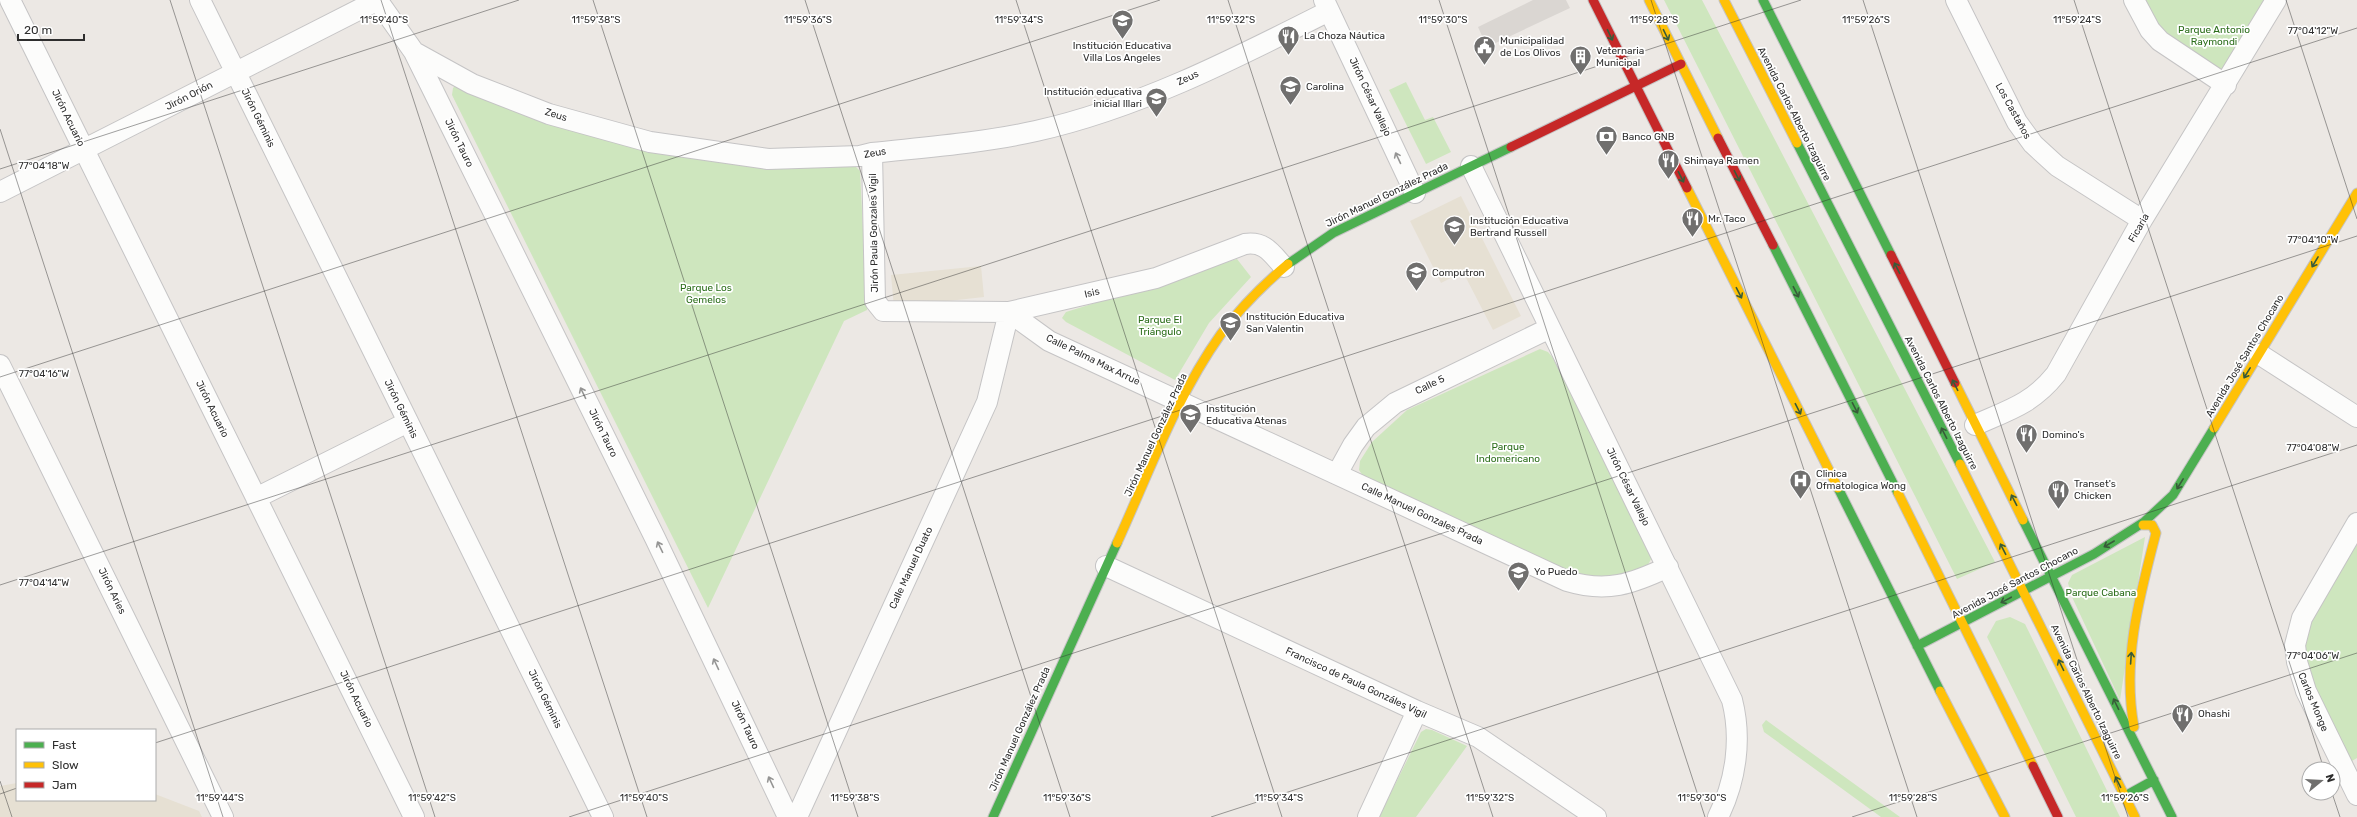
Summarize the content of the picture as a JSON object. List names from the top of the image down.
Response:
{
  "streets": {
    "street": [
      "Zeus",
      "Jirón Orión",
      "Jirón César Vallejo",
      "Los Castaños",
      "Avenida Carlos Alberto Izaguirre",
      "Jirón Acuario",
      "Jirón Géminis",
      "Jirón Tauro",
      "Jirón Manuel González Prada",
      "Ficaria",
      "Jirón Paula Gonzales Vigil",
      "Isis",
      "Avenida José Santos Chocano",
      "Calle Palma Max Arrue",
      "Calle 5",
      "Calle Manuel Gonzales Prada",
      "Calle Manuel Duato",
      "Jirón Aries",
      "Francisco de Paula Gonzáles Vigil",
      "Carlos Monge"
    ]
  },
  "crossings": [
    ["Zeus", "Jirón César Vallejo"],
    ["Zeus", "Jirón Tauro"],
    ["Zeus", "Jirón Paula Gonzales Vigil"],
    ["Jirón Orión", "Jirón Acuario"],
    ["Jirón Orión", "Jirón Géminis"],
    ["Jirón Orión", "Jirón Tauro"],
    ["Jirón César Vallejo", "Jirón Manuel González Prada"],
    ["Jirón César Vallejo", "Calle 5"],
    ["Jirón César Vallejo", "Calle Manuel Gonzales Prada"],
    ["Los Castaños", "Ficaria"],
    ["Avenida Carlos Alberto Izaguirre", "Ficaria"],
    ["Avenida Carlos Alberto Izaguirre", "Avenida José Santos Chocano"],
    ["Jirón Manuel González Prada", "Isis"],
    ["Jirón Manuel González Prada", "Calle Palma Max Arrue"],
    ["Jirón Manuel González Prada", "Calle Manuel Gonzales Prada"],
    ["Jirón Manuel González Prada", "Francisco de Paula Gonzáles Vigil"],
    ["Jirón Paula Gonzales Vigil", "Isis"],
    ["Isis", "Calle Palma Max Arrue"],
    ["Isis", "Calle Manuel Duato"],
    ["Calle Palma Max Arrue", "Calle Manuel Gonzales Prada"],
    ["Calle Palma Max Arrue", "Calle Manuel Duato"],
    ["Calle 5", "Calle Manuel Gonzales Prada"]
  ],
  "one_way": ["Jirón Tauro", "Avenida José Santos Chocano"],
  "parks": [
    "Parque Antonio Raymondi",
    "Parque Los Gemelos",
    "Parque El Triángulo",
    "Parque Indomericano",
    "Parque Cabana"
  ],
  "places": {
    "school or university": [
      "Institución Educativa Villa Los Angeles",
      "Carolina",
      "Institución educativa inicial Illari",
      "Institución Educativa Bertrand Russell",
      "Computron",
      "Institución Educativa San Valentin",
      "Institución Educativa Atenas",
      "Yo Puedo"
    ],
    "restaurant": [
      "La Choza Náutica",
      "Shimaya Ramen",
      "Mr. Taco",
      "Domino's",
      "Transet's Chicken",
      "Ohashi"
    ],
    "public building": ["Municipalidad de Los Olivos"],
    "building": ["Veternaria Municipal"],
    "bank": ["Banco GNB"],
    "hospital": ["Clinica Ofmatologica Wong"]
  },
  "legend": ["Fast", "Slow", "Jam"],
  "scale_bar": "20 m",
  "north": "right",
  "coordinates": [
    "11°59'40\"S",
    "11°59'38\"S",
    "11°59'36\"S",
    "11°59'34\"S",
    "11°59'32\"S",
    "11°59'30\"S",
    "11°59'28\"S",
    "11°59'26\"S",
    "11°59'24\"S",
    "77°04'12\"W",
    "77°04'18\"W",
    "77°04'10\"W",
    "77°04'16\"W",
    "77°04'08\"W",
    "77°04'14\"W",
    "77°04'06\"W",
    "11°59'44\"S",
    "11°59'42\"S"
  ]
}
